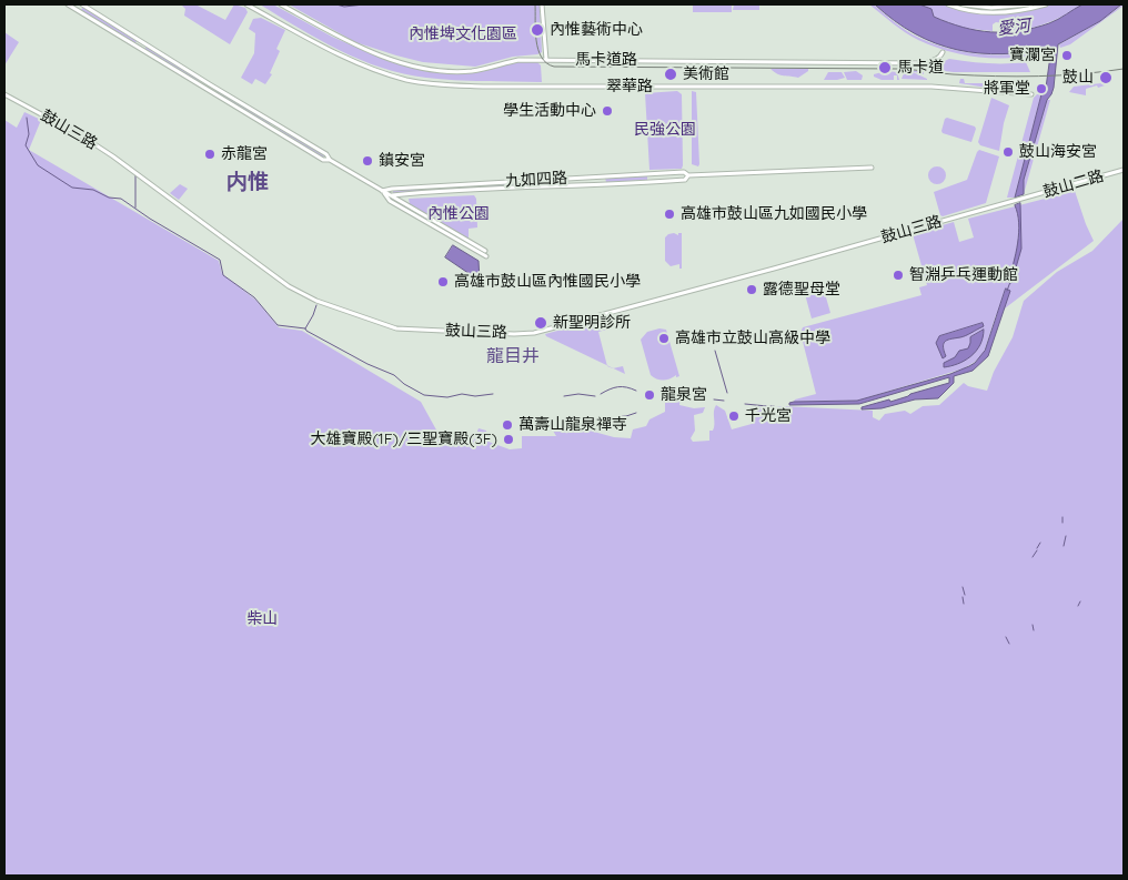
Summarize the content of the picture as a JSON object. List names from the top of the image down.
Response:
{
  "streets": {
    "street": [
      "馬卡道路",
      "翠華路",
      "鼓山三路",
      "九如四路",
      "鼓山二路"
    ]
  },
  "crossings": [
    ["鼓山三路", "鼓山二路"]
  ],
  "districts": ["内惟", "龍目井"],
  "water": ["愛河"],
  "parks": [
    "內惟埤文化園區",
    "民強公園",
    "內惟公園",
    "柴山"
  ],
  "places": [
    "內惟藝術中心",
    "寶瀾宮",
    "馬卡道",
    "美術館",
    "鼓山",
    "將軍堂",
    "學生活動中心",
    "鼓山海安宮",
    "赤龍宮",
    "鎮安宮",
    "高雄市鼓山區九如國民小學",
    "智淵乒乓運動館",
    "高雄市鼓山區內惟國民小學",
    "露德聖母堂",
    "新聖明診所",
    "高雄市立鼓山高級中學",
    "龍泉宮",
    "千光宮",
    "萬壽山龍泉禪寺",
    "大雄寶殿(1F)/三聖寶殿(3F)"
  ]
}
